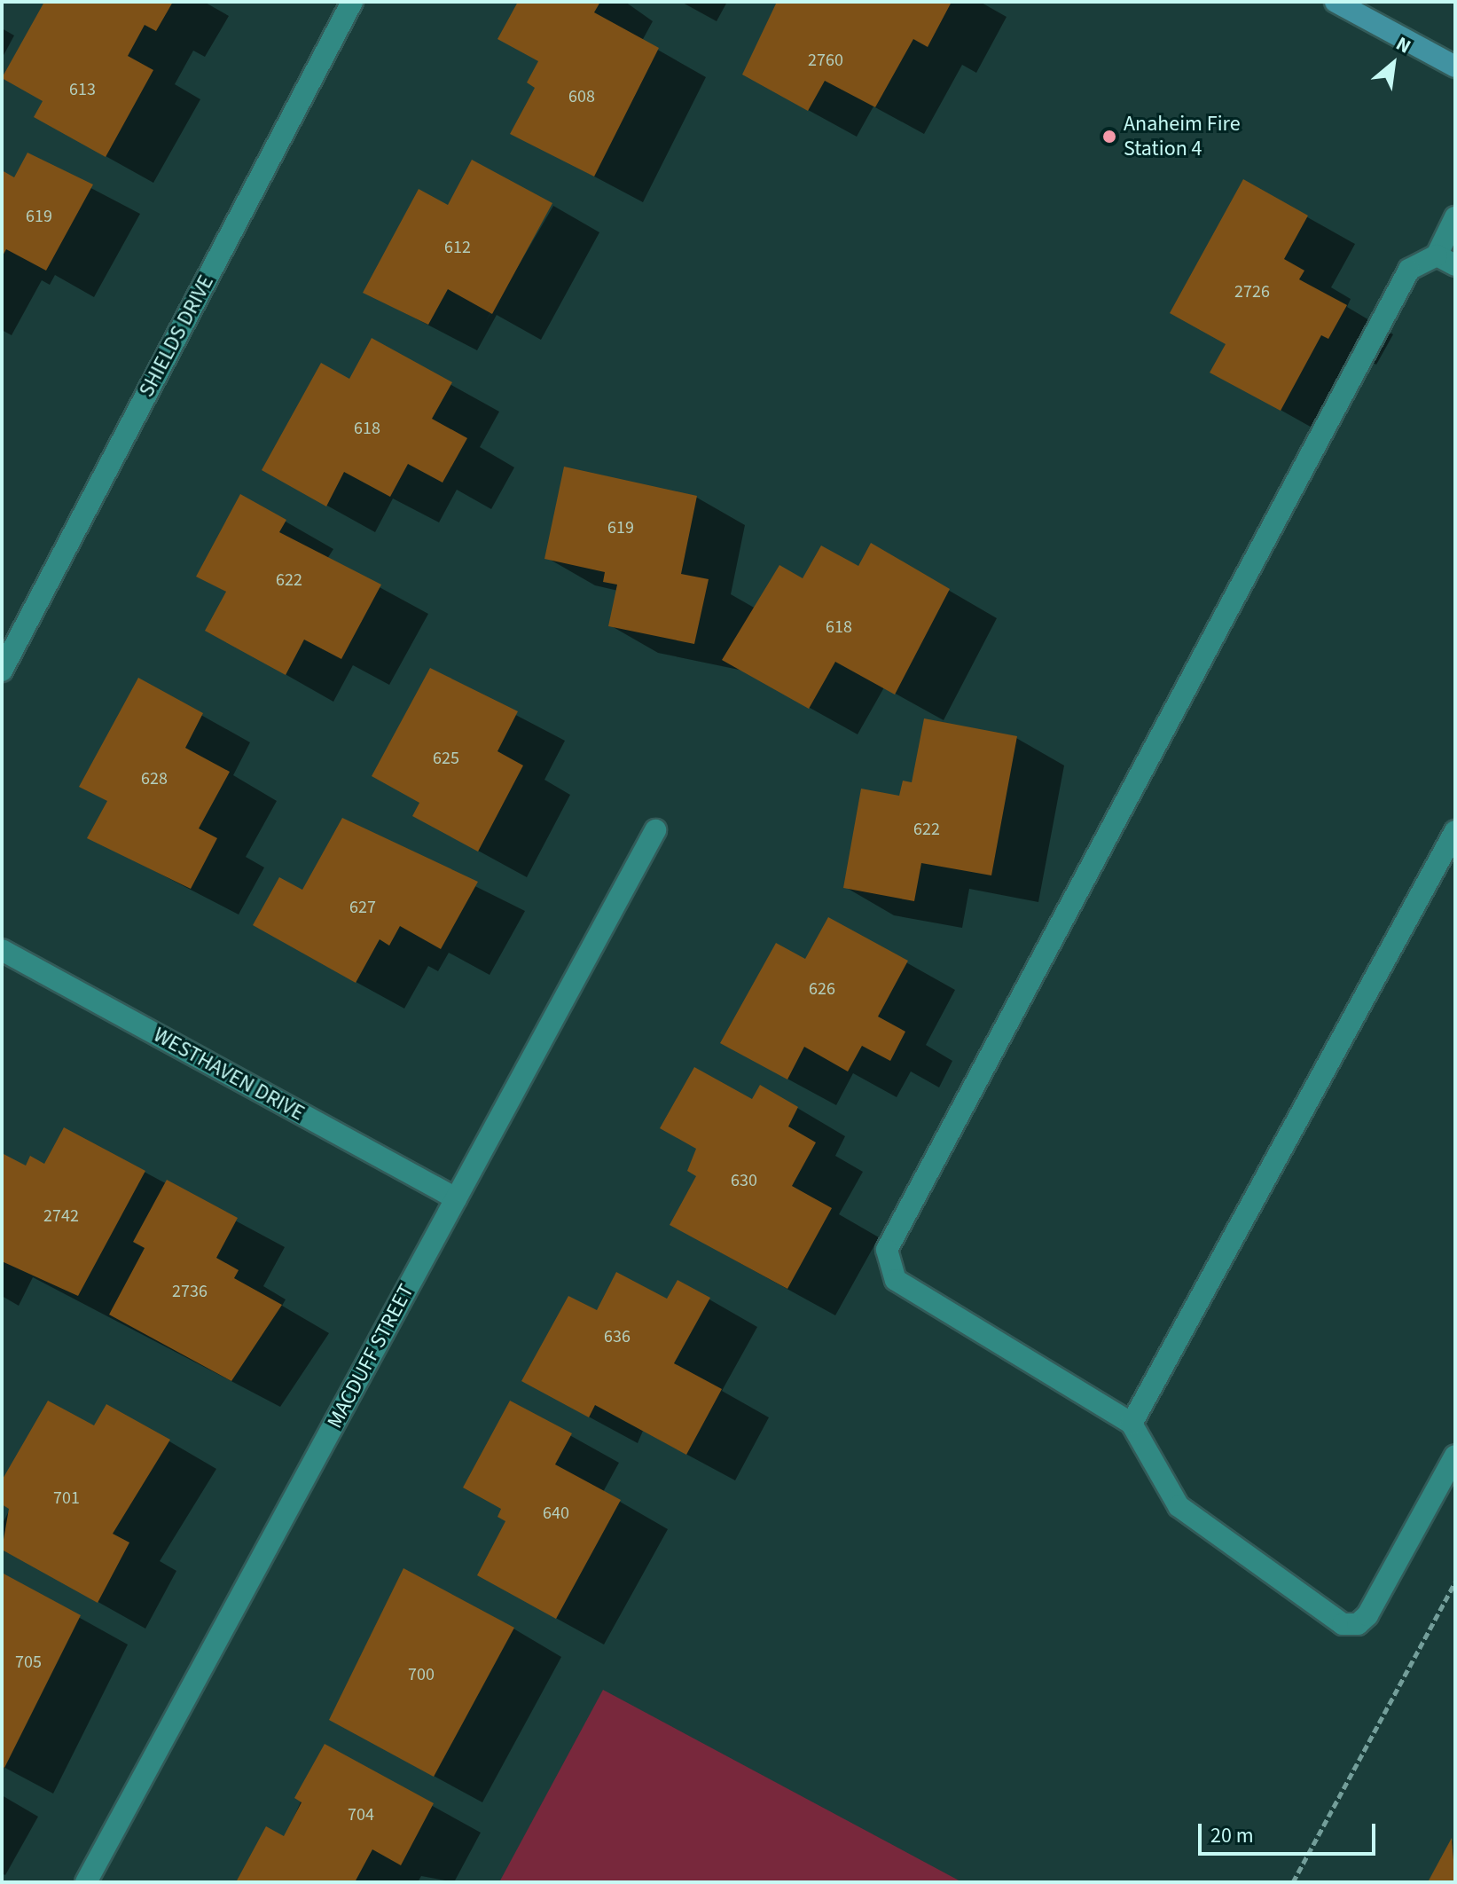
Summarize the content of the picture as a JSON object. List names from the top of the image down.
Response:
{
  "streets": {
    "street": ["SHIELDS DRIVE", "WESTHAVEN DRIVE", "MACDUFF STREET"]
  },
  "crossings": [
    ["WESTHAVEN DRIVE", "MACDUFF STREET"]
  ],
  "places": ["Anaheim Fire Station 4"],
  "house_numbers": [
    "2760",
    "613",
    "608",
    "619",
    "612",
    "2726",
    "618",
    "619",
    "622",
    "618",
    "625",
    "628",
    "622",
    "627",
    "626",
    "630",
    "2742",
    "2736",
    "636",
    "701",
    "640",
    "705",
    "700",
    "704"
  ],
  "scale_bar": "20 m",
  "north": "top right"
}
